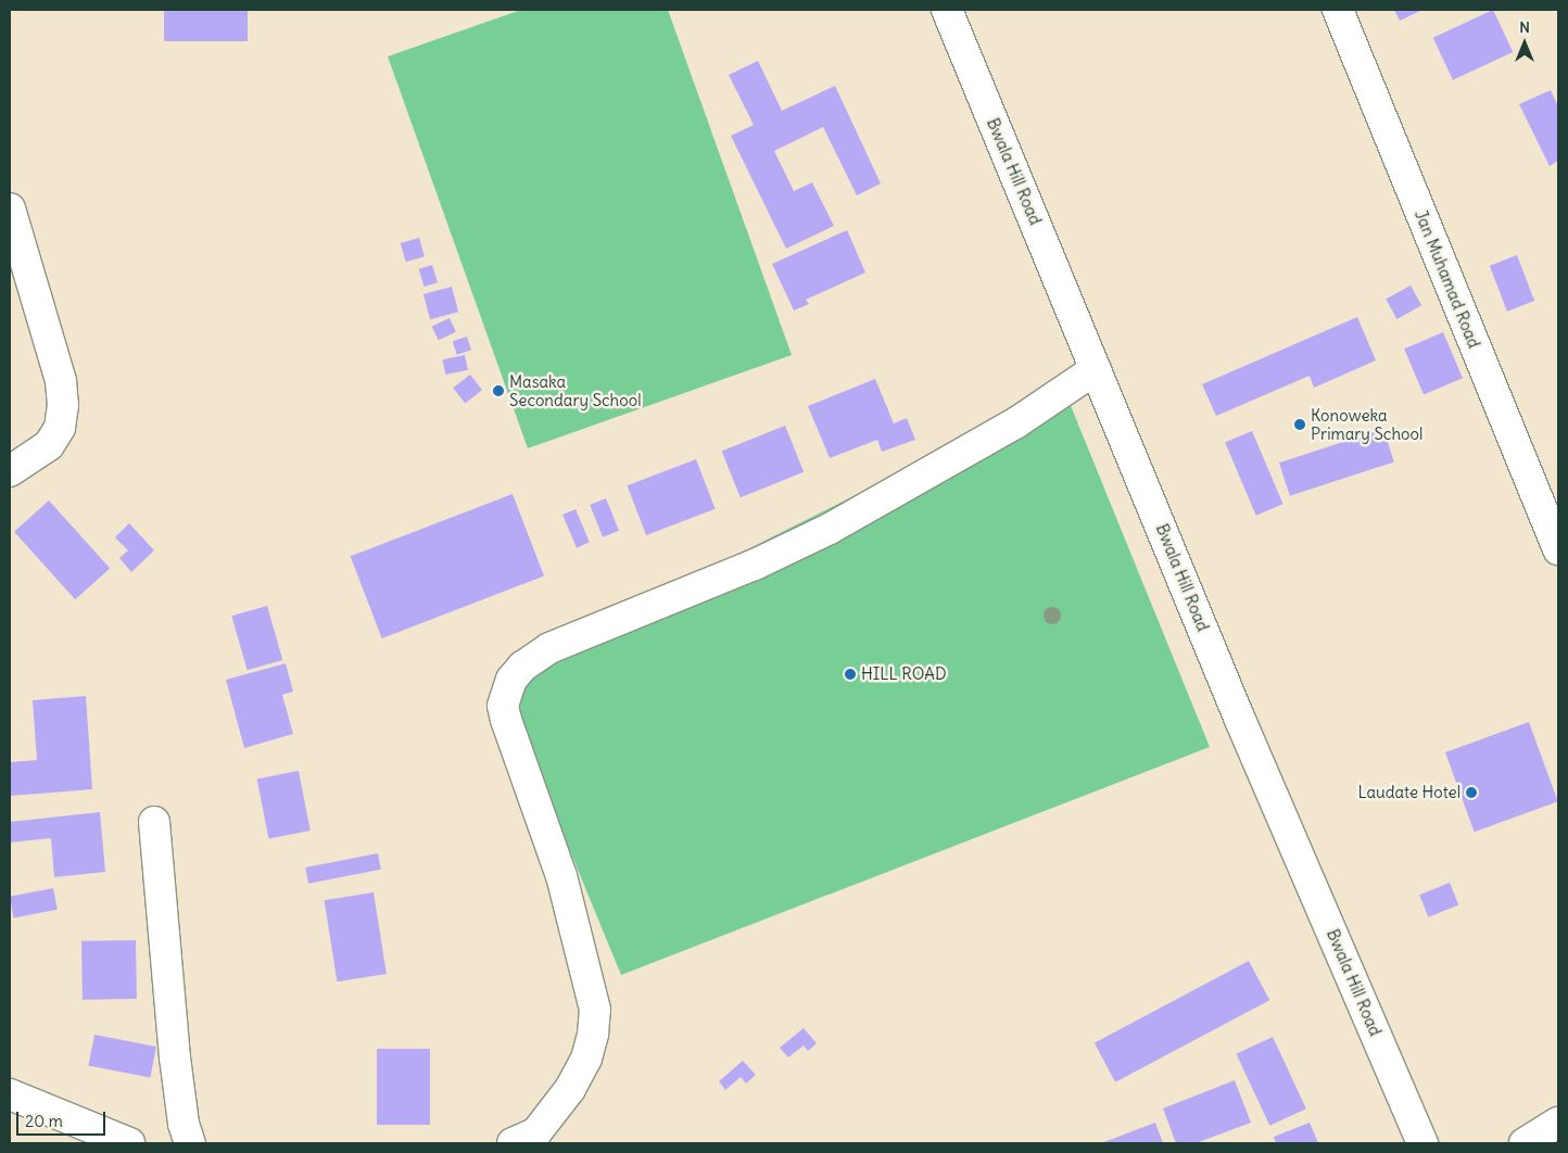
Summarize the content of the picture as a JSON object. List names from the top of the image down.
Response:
{
  "streets": {
    "street": ["Bwala Hill Road", "Jan Muhamad Road"]
  },
  "places": [
    "Masaka Secondary School",
    "Konoweka Primary School",
    "HILL ROAD",
    "Laudate Hotel"
  ],
  "scale_bar": "20 m",
  "north": "top"
}
